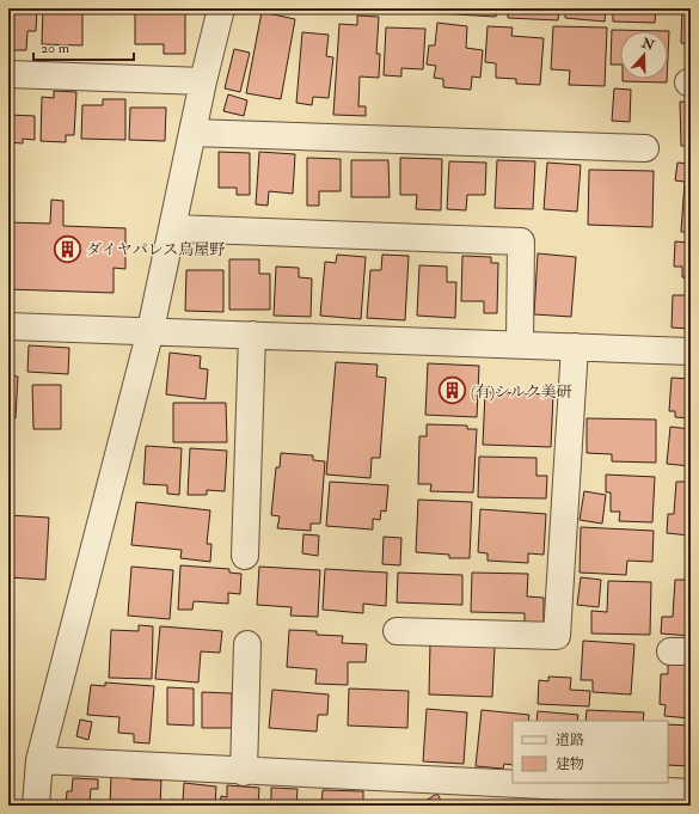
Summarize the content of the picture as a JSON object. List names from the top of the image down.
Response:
{
  "places": {
    "building": ["ダイヤパレス鳥屋野", "(有)シルク美研"]
  },
  "legend": ["道路", "建物"],
  "scale_bar": "20 m",
  "north": "top"
}
